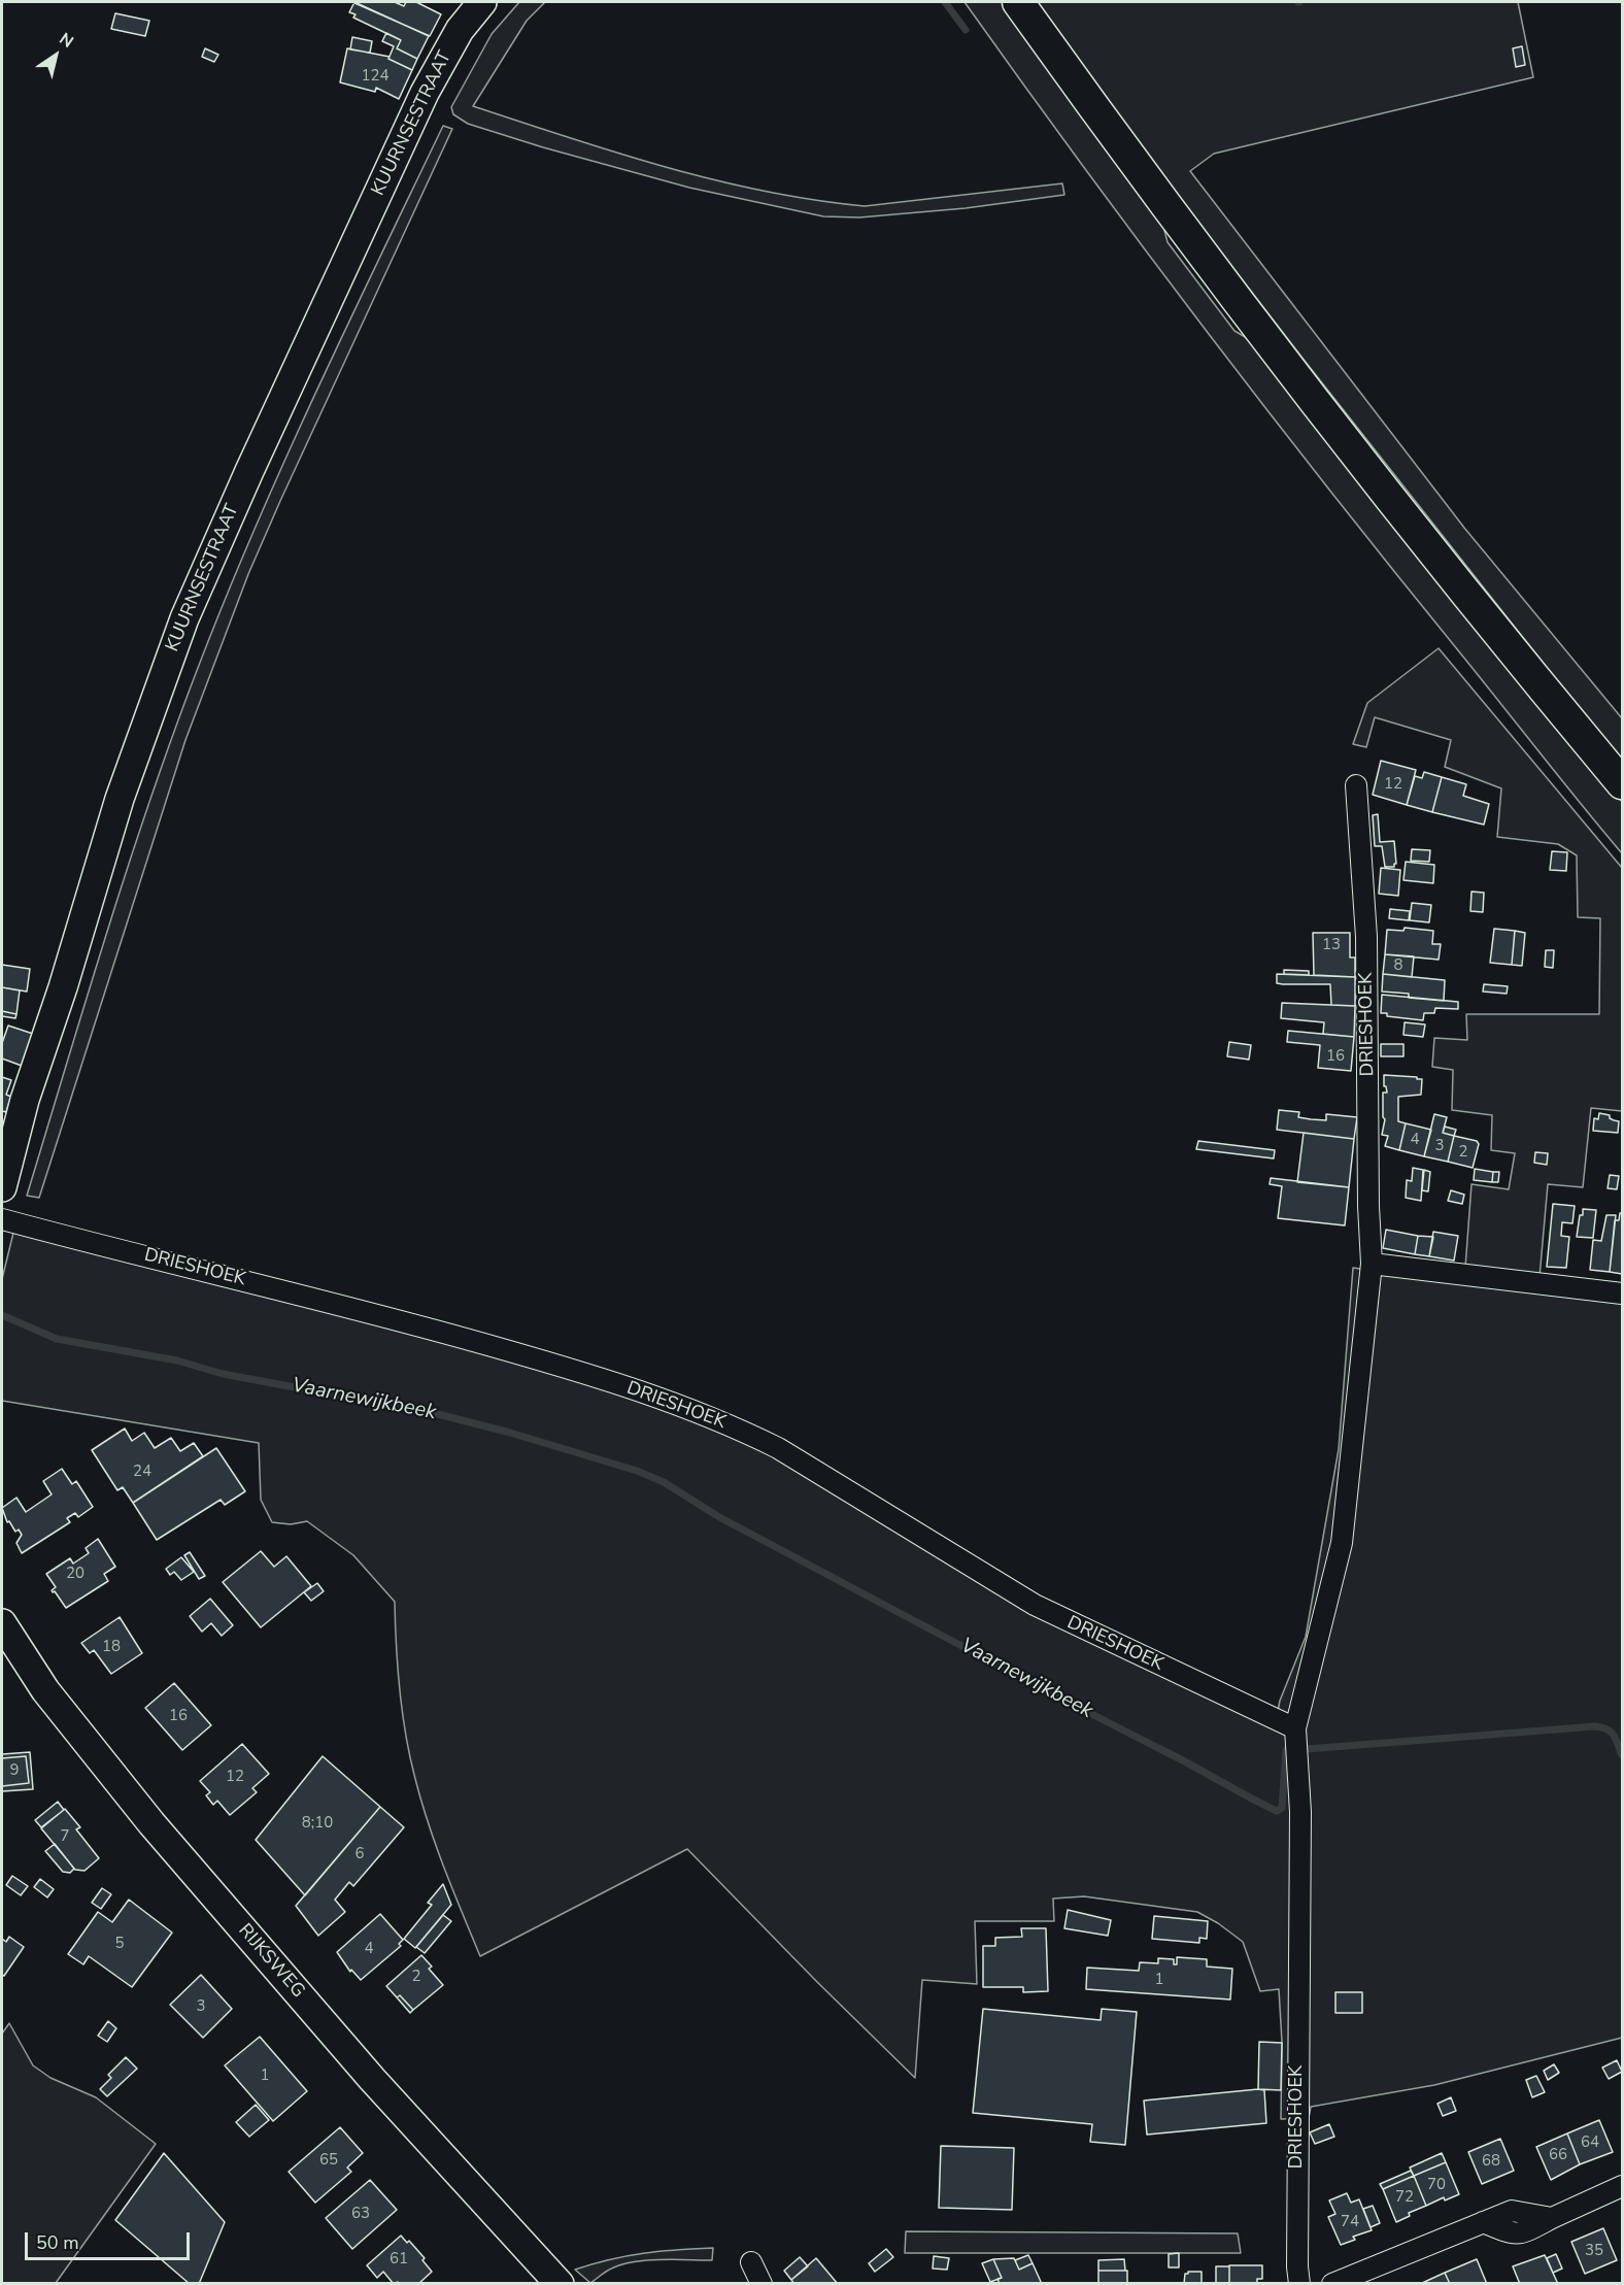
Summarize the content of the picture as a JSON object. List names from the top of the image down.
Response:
{
  "streets": {
    "street": ["KUURNSESTRAAT", "DRIESHOEK", "RIJKSWEG"]
  },
  "water": ["Vaarnewijkbeek"],
  "house_numbers": [
    "124",
    "12",
    "13",
    "8",
    "16",
    "4",
    "3",
    "2",
    "24",
    "20",
    "18",
    "16",
    "9",
    "12",
    "8;10",
    "7",
    "6",
    "5",
    "4",
    "2",
    "1",
    "3",
    "1",
    "64",
    "66",
    "65",
    "68",
    "70",
    "72",
    "63",
    "74",
    "35",
    "61"
  ],
  "scale_bar": "50 m",
  "north": "top right"
}
